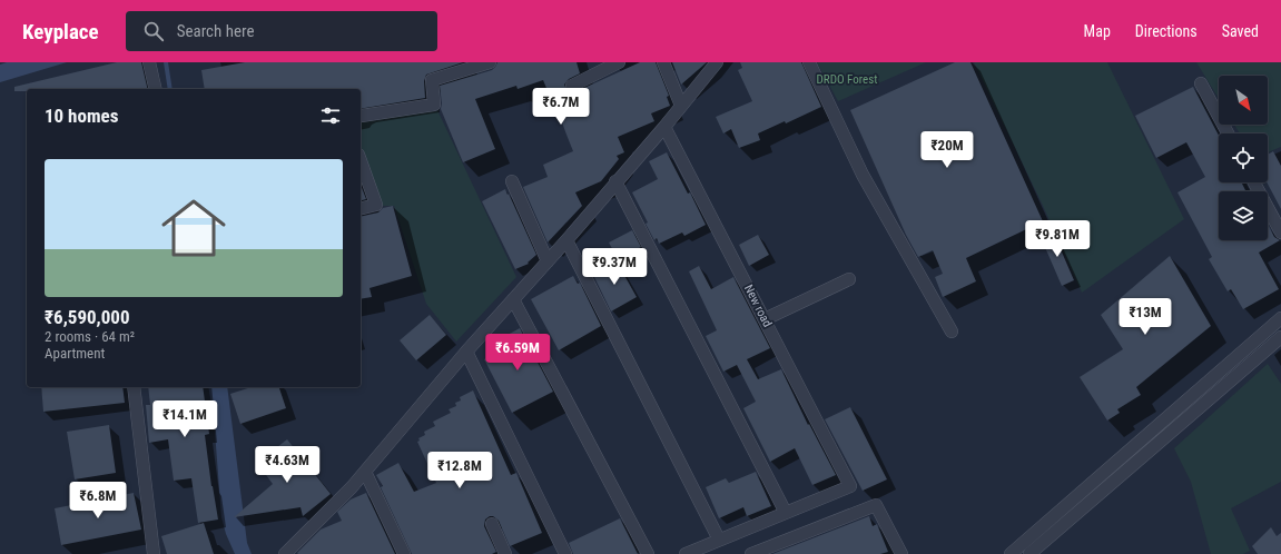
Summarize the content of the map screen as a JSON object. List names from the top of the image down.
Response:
{
  "streets": {
    "street": ["New road"]
  },
  "parks": ["DRDO Forest"],
  "north": "bottom right",
  "page": {
    "header": "Keyplace",
    "search": "Search here",
    "nav": ["Map", "Directions", "Saved"],
    "price": [
      "₹6.7M",
      "₹20M",
      "₹9.81M",
      "₹9.37M",
      "₹13M",
      "₹6.59M",
      "₹14.1M",
      "₹4.63M",
      "₹12.8M",
      "₹6.8M"
    ],
    "heading": "10 homes",
    "list": [
      {
        "name": "₹6,590,000",
        "note": "2 rooms · 64 m² · Apartment"
      }
    ]
  }
}
